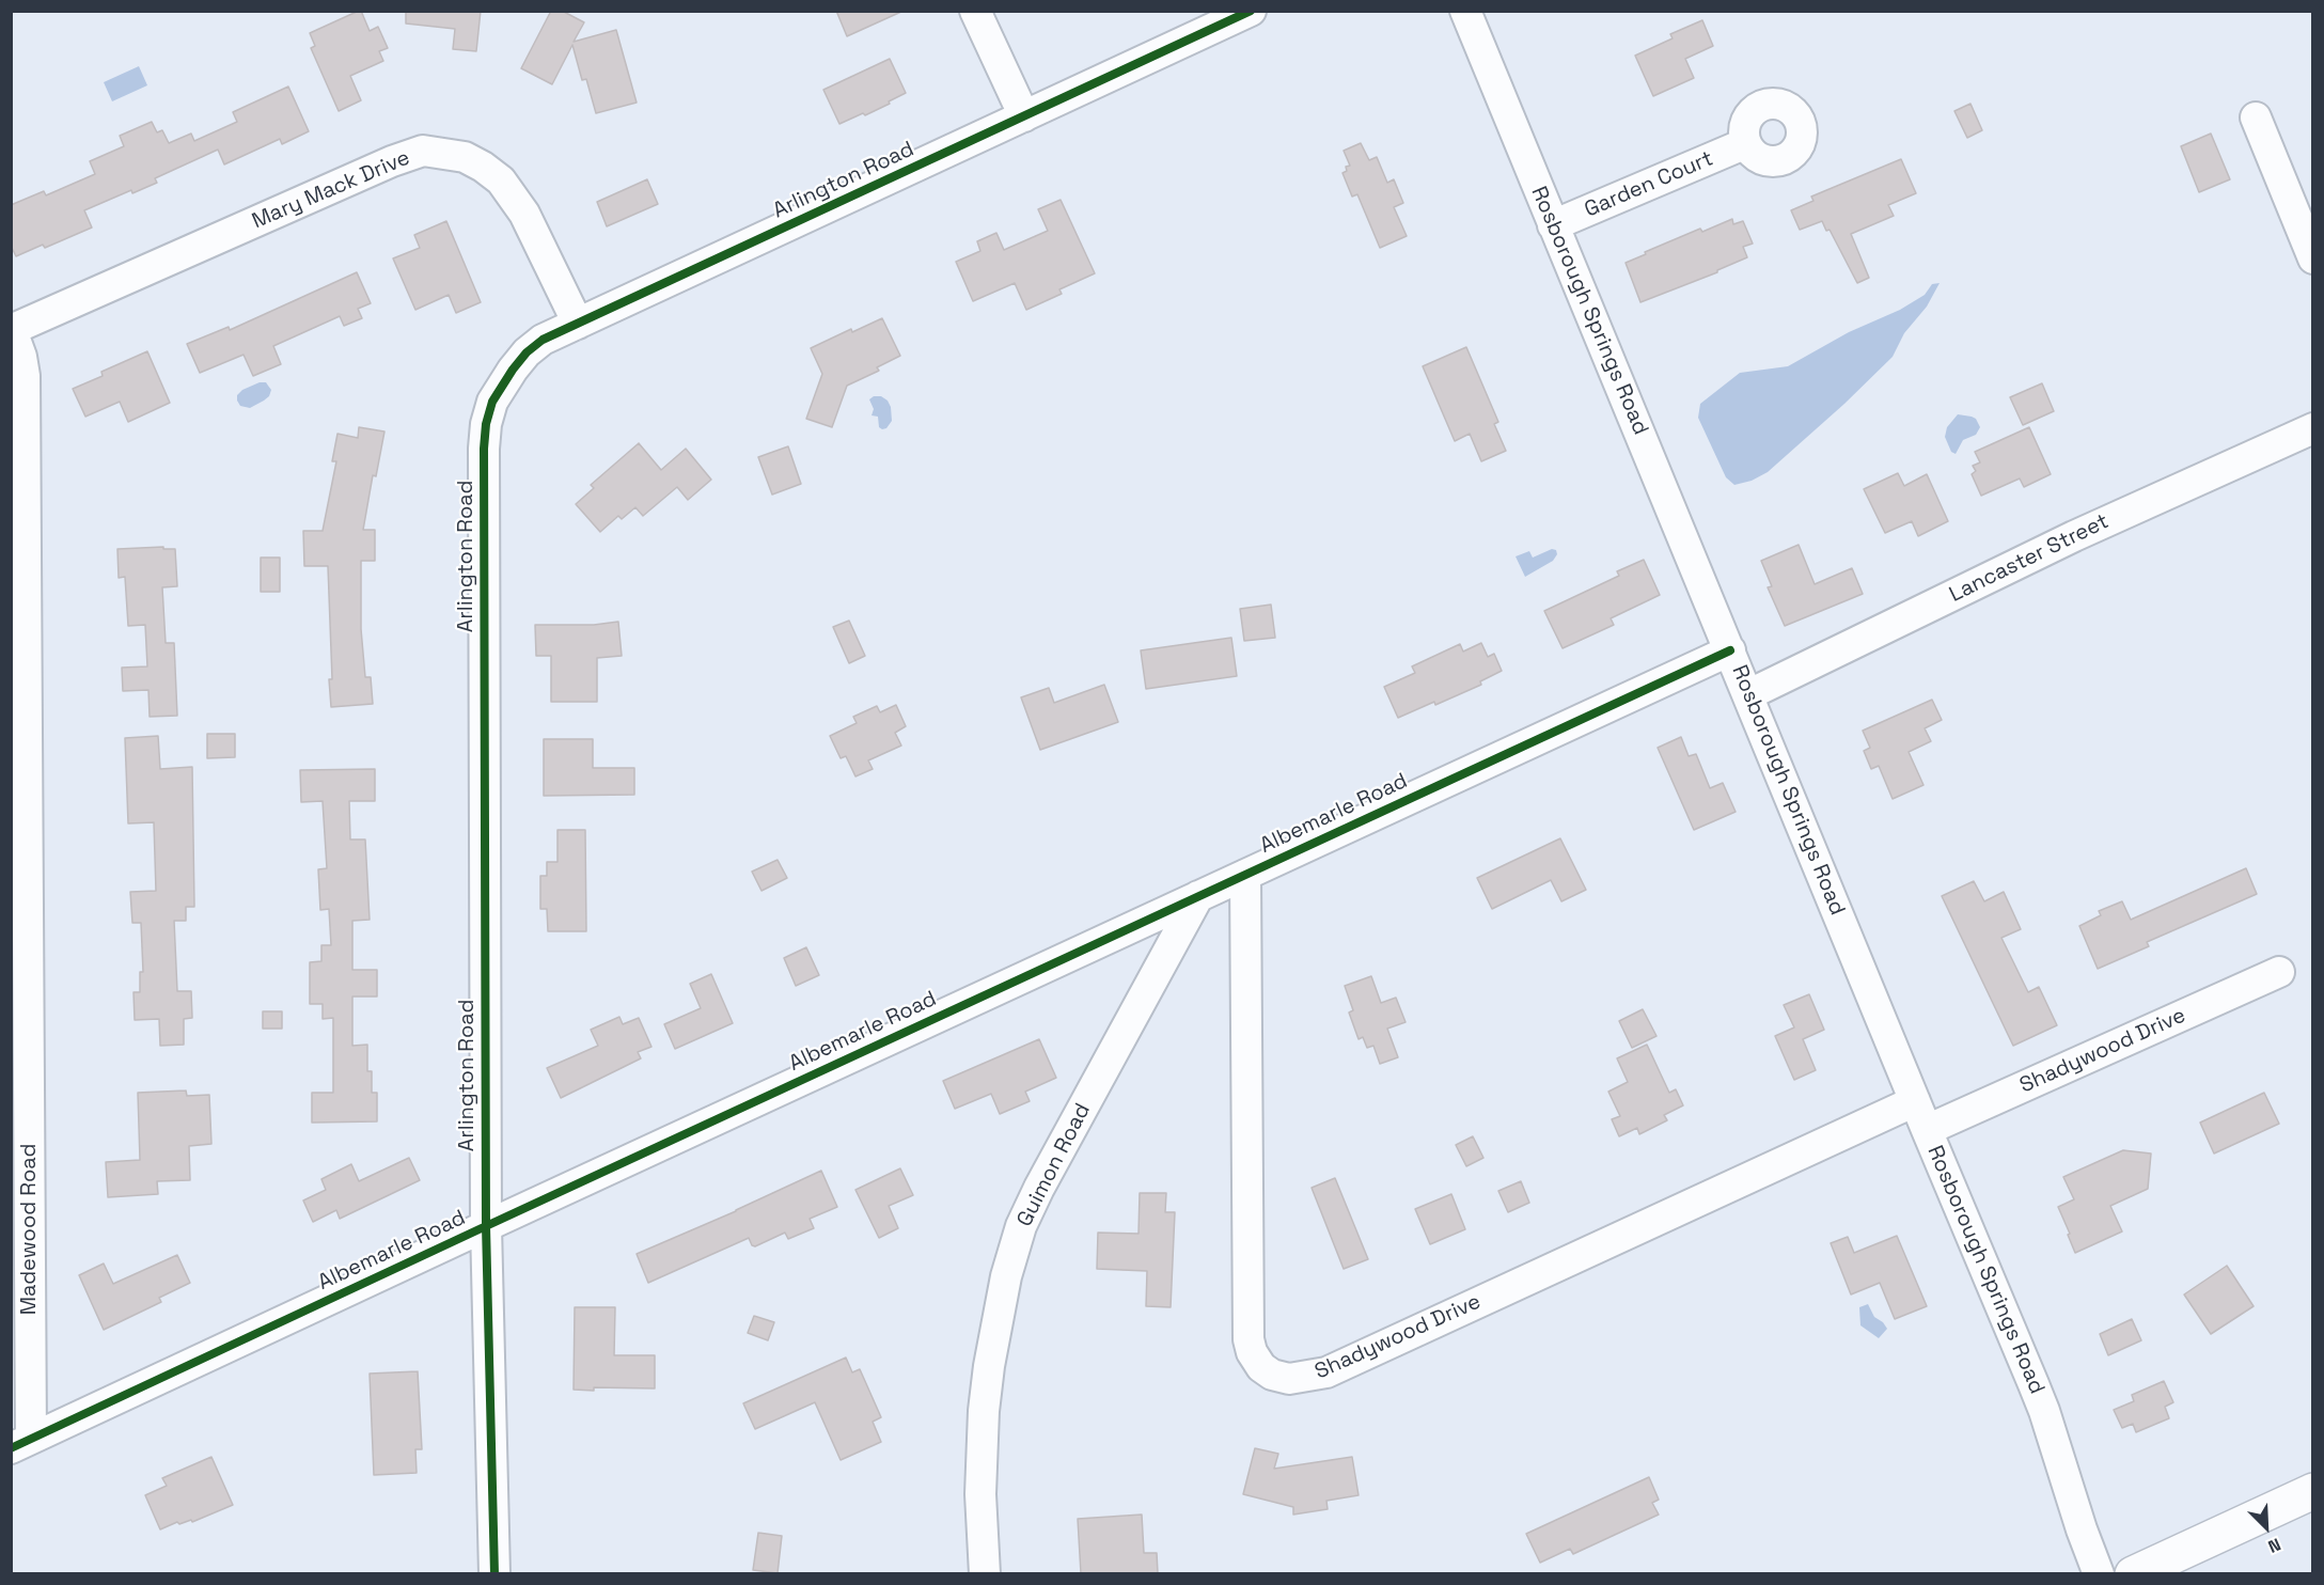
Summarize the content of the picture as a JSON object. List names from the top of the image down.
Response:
{
  "streets": {
    "street": [
      "Arlington Road",
      "Garden Court",
      "Mary Mack Drive",
      "Rosborough Springs Road",
      "Lancaster Street",
      "Albemarle Road",
      "Shadywood Drive",
      "Guimon Road",
      "Madewood Road"
    ]
  },
  "crossings": [
    ["Arlington Road", "Mary Mack Drive"],
    ["Arlington Road", "Albemarle Road"],
    ["Garden Court", "Rosborough Springs Road"],
    ["Mary Mack Drive", "Madewood Road"],
    ["Rosborough Springs Road", "Lancaster Street"],
    ["Rosborough Springs Road", "Albemarle Road"],
    ["Rosborough Springs Road", "Shadywood Drive"],
    ["Albemarle Road", "Shadywood Drive"],
    ["Albemarle Road", "Guimon Road"],
    ["Albemarle Road", "Madewood Road"]
  ],
  "north": "bottom right"
}
